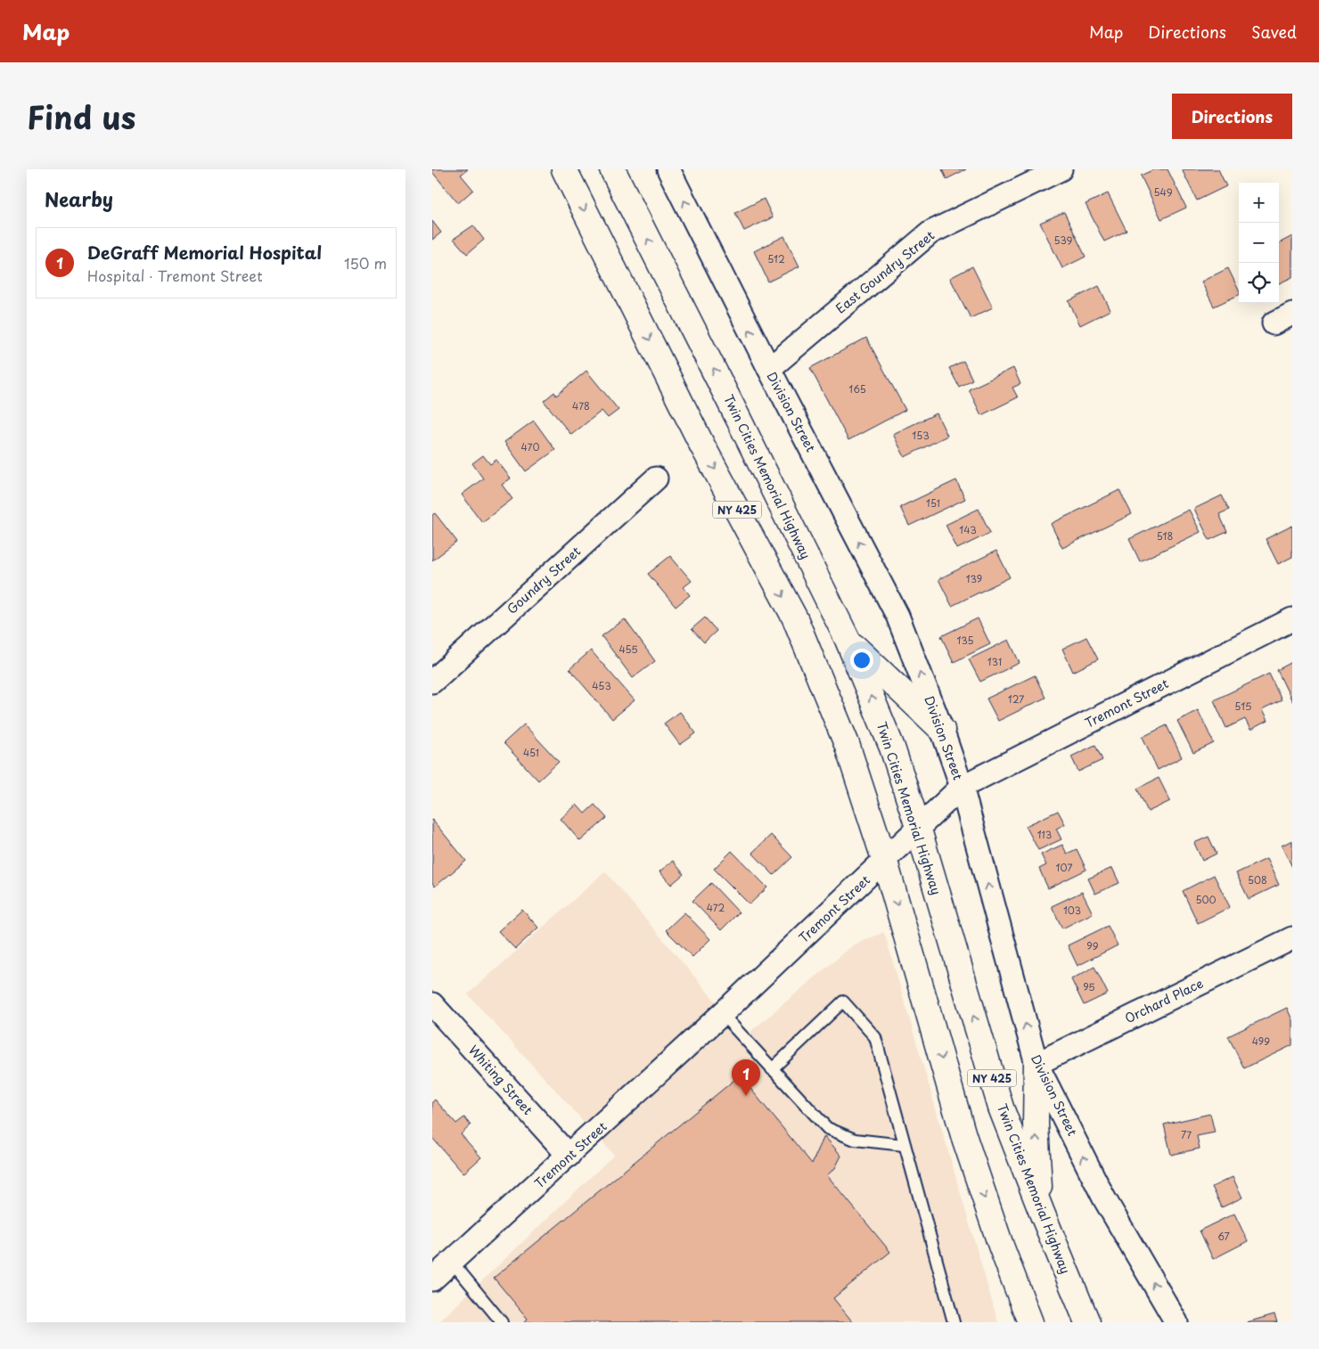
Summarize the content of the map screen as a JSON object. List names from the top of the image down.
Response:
{
  "streets": {
    "main road": ["Twin Cities Memorial Highway", "NY 425"],
    "street": [
      "East Goundry Street",
      "Division Street",
      "Goundry Street",
      "Tremont Street",
      "Orchard Place",
      "Whiting Street"
    ]
  },
  "crossings": [
    ["East Goundry Street", "Division Street"],
    ["Division Street", "Tremont Street"],
    ["Division Street", "Orchard Place"],
    ["Twin Cities Memorial Highway", "Tremont Street"],
    ["NY 425", "Tremont Street"],
    ["Tremont Street", "Whiting Street"]
  ],
  "one_way": ["Division Street"],
  "house_numbers": [
    "549",
    "539",
    "512",
    "165",
    "478",
    "153",
    "470",
    "151",
    "143",
    "518",
    "139",
    "135",
    "455",
    "131",
    "453",
    "127",
    "515",
    "451",
    "113",
    "107",
    "508",
    "500",
    "472",
    "103",
    "99",
    "95",
    "499",
    "77",
    "67"
  ],
  "page": {
    "header": "Map",
    "nav": ["Map", "Directions", "Saved"],
    "title": "Find us",
    "buttons": "Directions",
    "heading": "Nearby",
    "map_buttons": ["+", "−"],
    "list": [
      {
        "mark": "1",
        "name": "DeGraff Memorial Hospital",
        "note": "Hospital · Tremont Street",
        "value": "150 m"
      }
    ],
    "pins": "1"
  }
}
